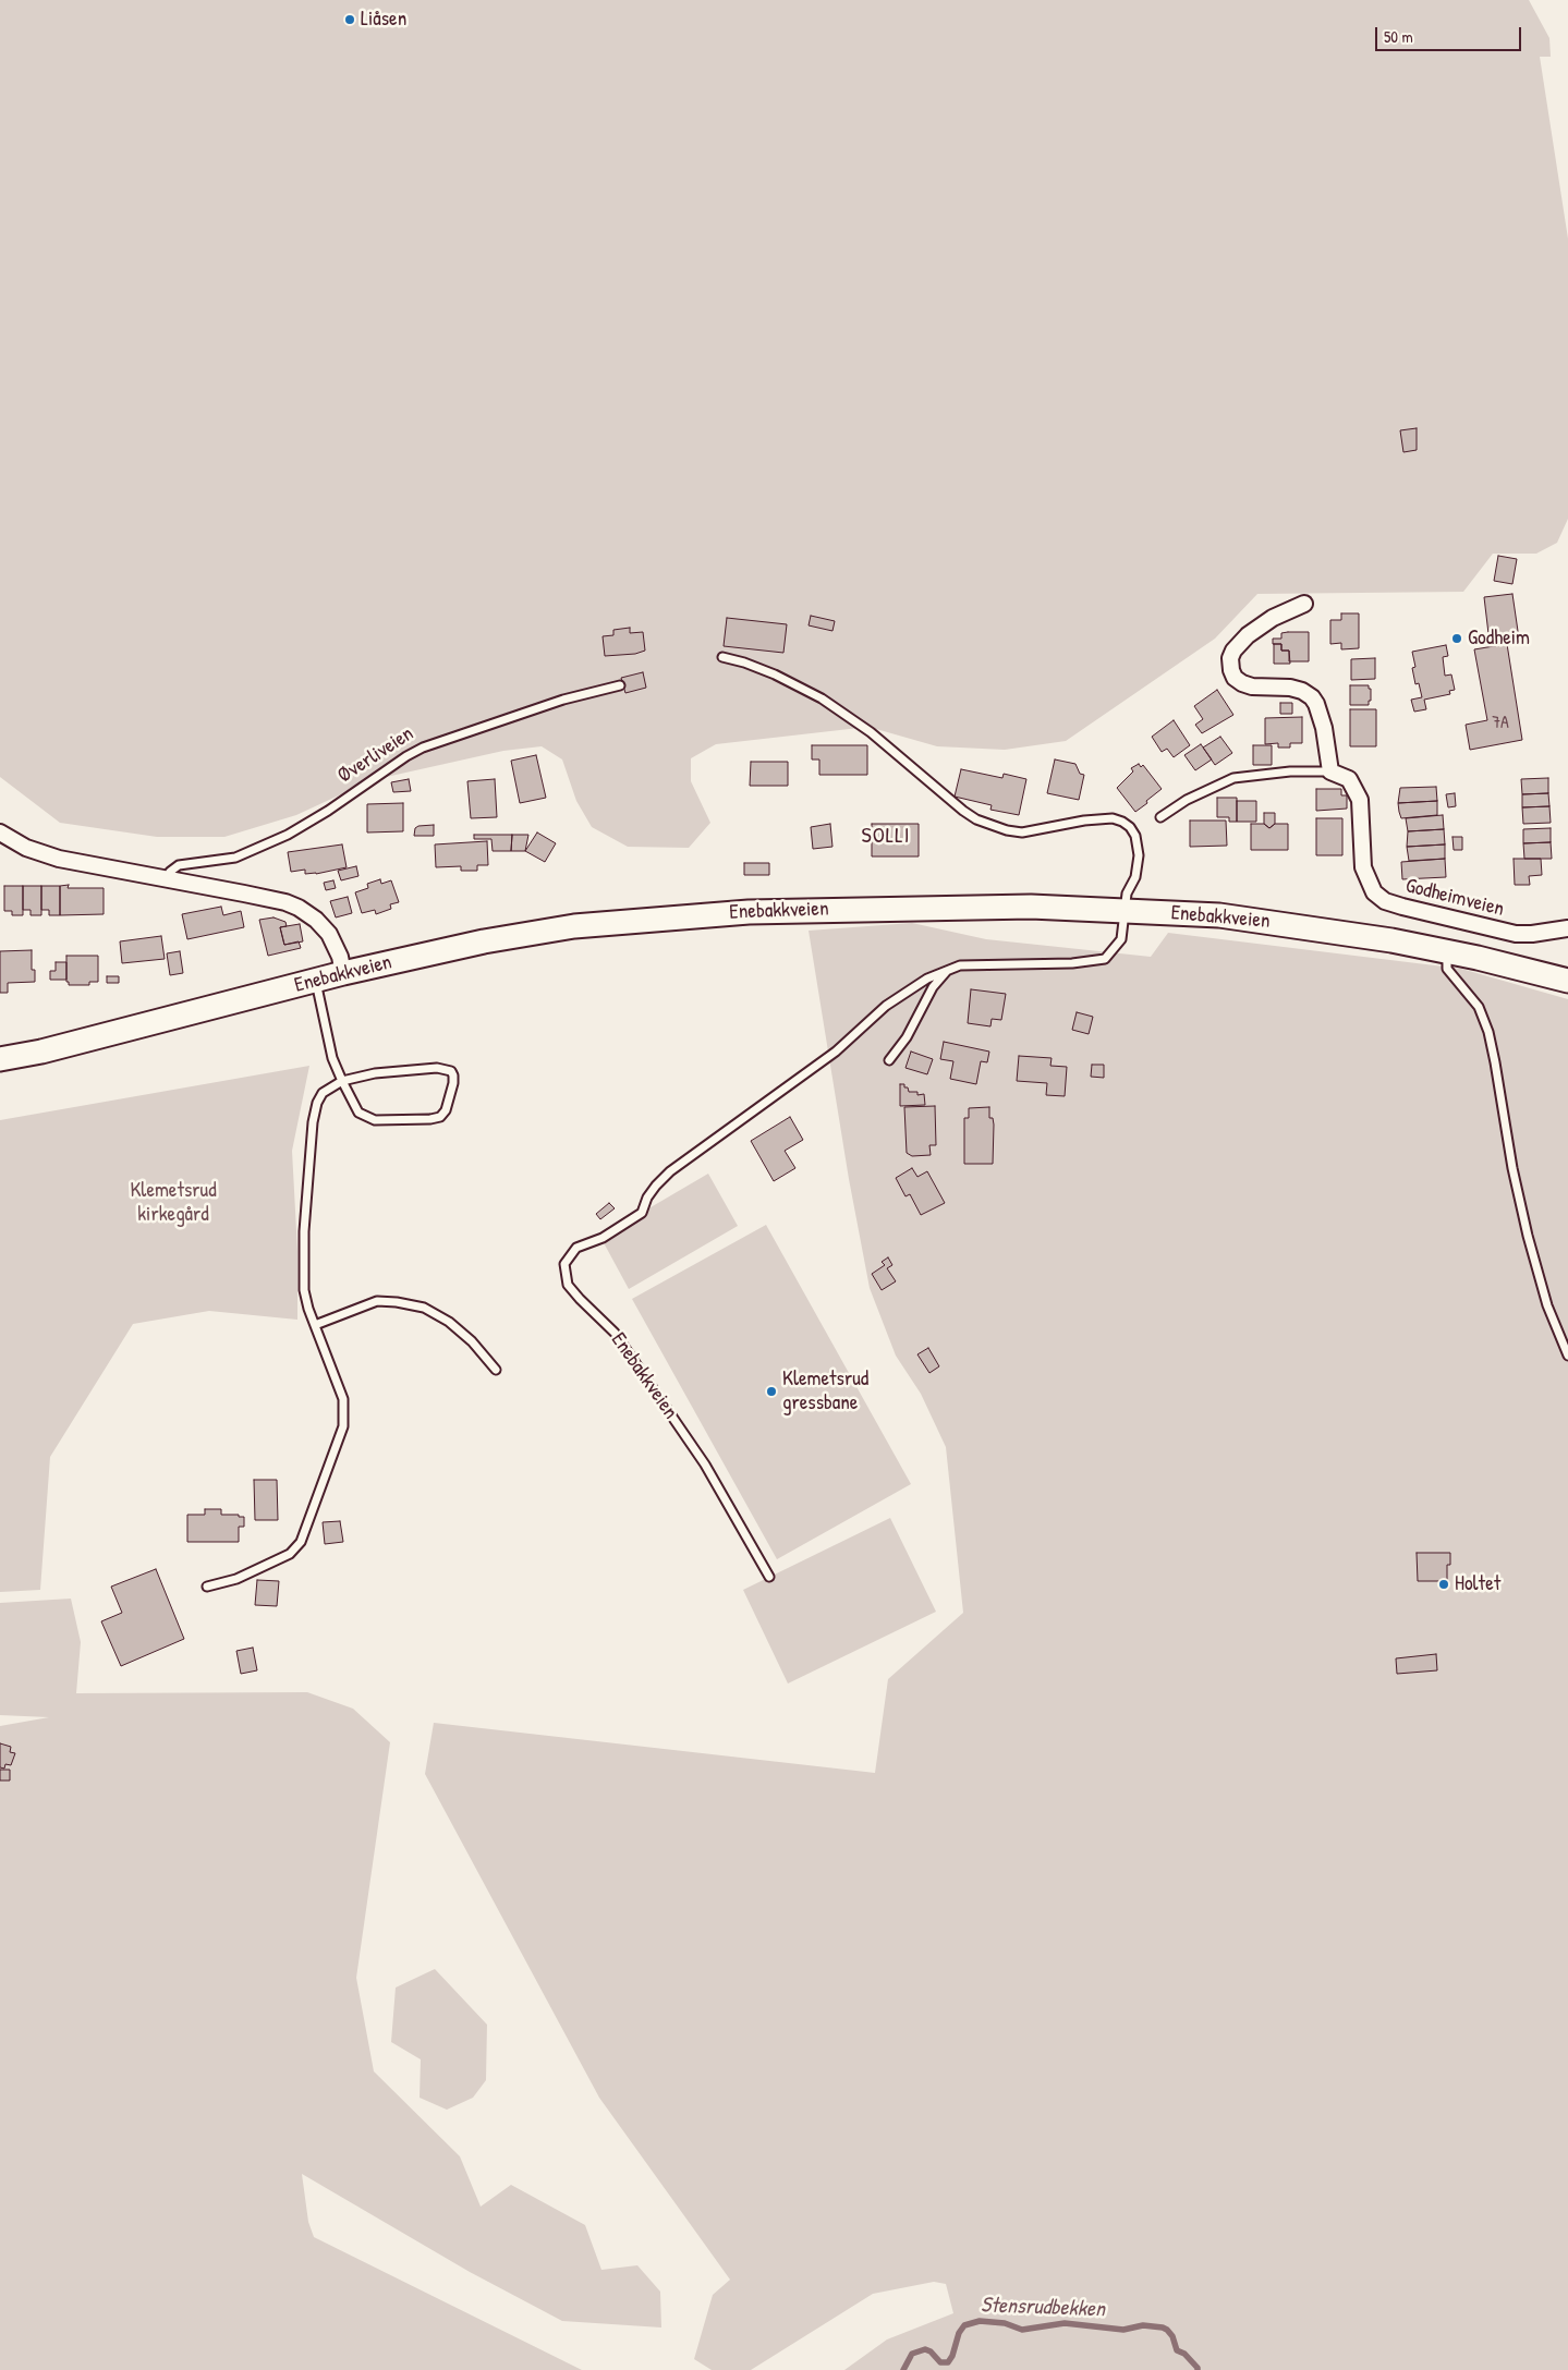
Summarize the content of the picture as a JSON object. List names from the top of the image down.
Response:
{
  "streets": {
    "main road": ["Enebakkveien"],
    "street": ["Godheimveien"],
    "lane": ["Øverliveien"]
  },
  "districts": ["SOLLI"],
  "water": ["Stensrudbekken"],
  "parks": ["Klemetsrud kirkegård"],
  "places": [
    "Liåsen",
    "Godheim",
    "Klemetsrud gressbane",
    "Holtet"
  ],
  "house_numbers": ["7A"],
  "scale_bar": "50 m"
}
